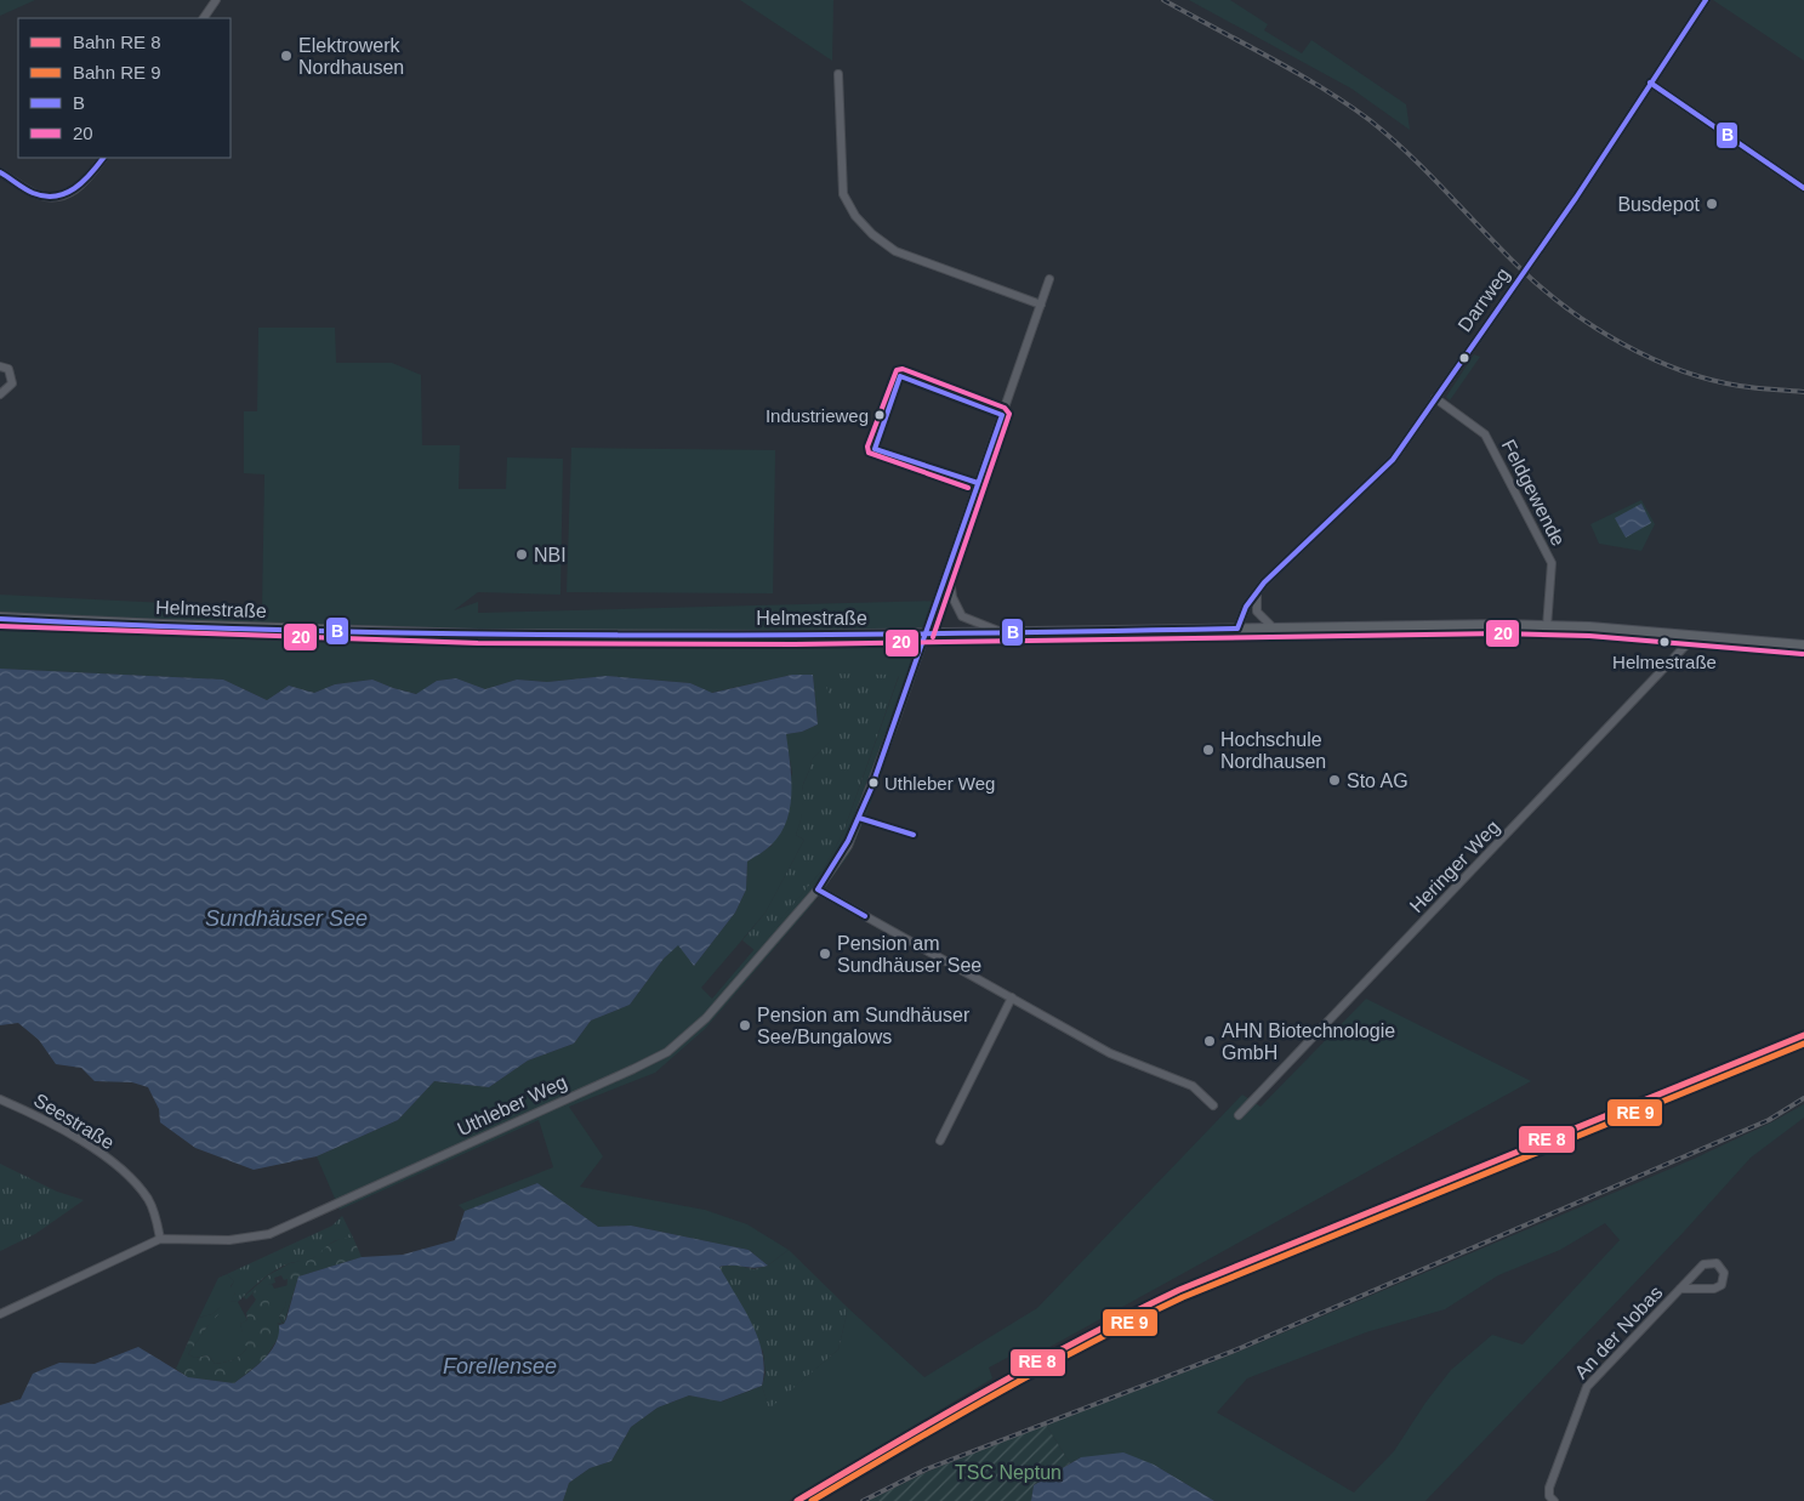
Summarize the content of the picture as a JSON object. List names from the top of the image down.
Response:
{
  "streets": {
    "main road": ["Helmestraße"],
    "street": [
      "Darrweg",
      "Feldgewende",
      "Heringer Weg",
      "Uthleber Weg",
      "Seestraße",
      "An der Nobas"
    ]
  },
  "crossings": [
    ["Darrweg", "Feldgewende"],
    ["Darrweg", "Helmestraße"],
    ["Feldgewende", "Helmestraße"],
    ["Helmestraße", "Heringer Weg"],
    ["Helmestraße", "Uthleber Weg"],
    ["Uthleber Weg", "Seestraße"]
  ],
  "water": ["Sundhäuser See", "Forellensee"],
  "parks": ["TSC Neptun"],
  "places": [
    "Elektrowerk Nordhausen",
    "Busdepot",
    "Industrieweg",
    "NBI",
    "Helmestraße",
    "Hochschule Nordhausen",
    "Sto AG",
    "Uthleber Weg",
    "Pension am Sundhäuser See",
    "Pension am Sundhäuser See/Bungalows",
    "AHN Biotechnologie GmbH"
  ],
  "lines": ["transit line B", "transit line 20"],
  "legend": [
    "Bahn RE 8",
    "Bahn RE 9",
    "B",
    "20"
  ]
}
